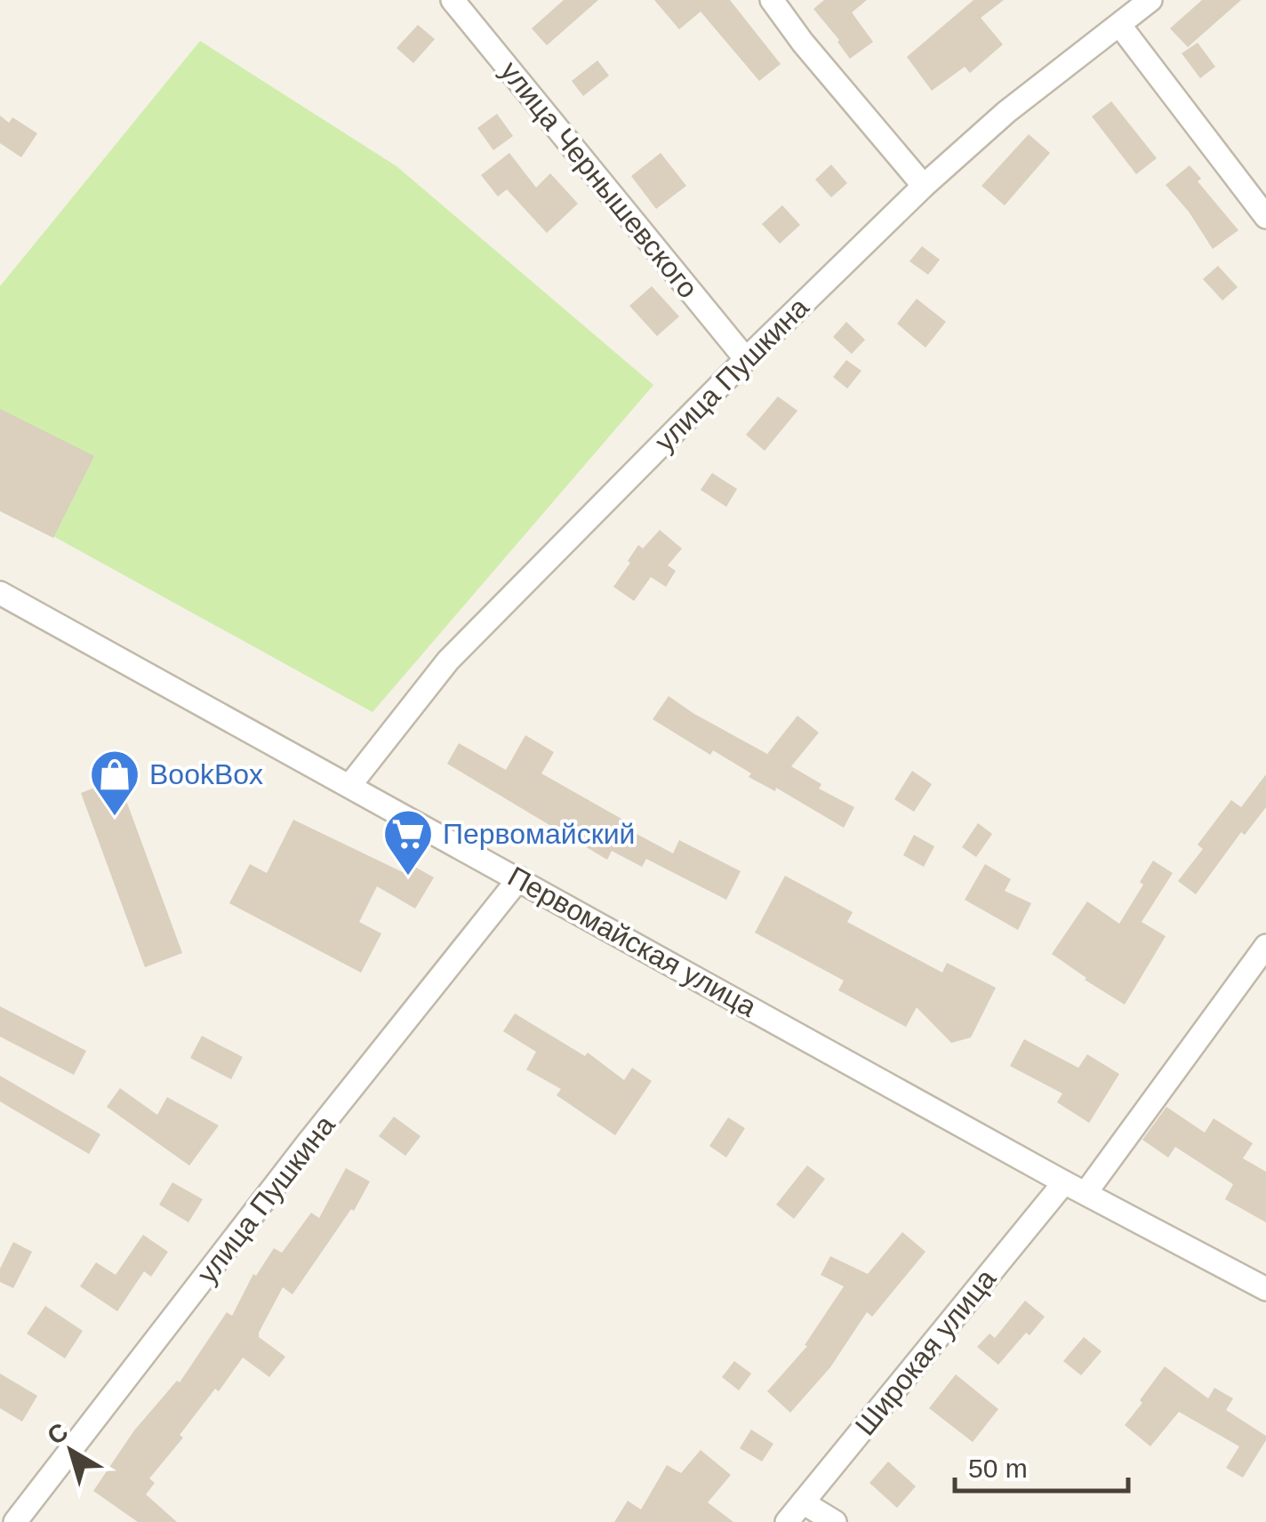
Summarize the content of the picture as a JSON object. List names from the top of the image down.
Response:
{
  "streets": {
    "street": [
      "улица Чернышевского",
      "улица Пушкина",
      "Первомайская улица",
      "Широкая улица"
    ]
  },
  "crossings": [
    ["улица Чернышевского", "улица Пушкина"],
    ["улица Пушкина", "Первомайская улица"],
    ["Первомайская улица", "Широкая улица"]
  ],
  "places": {
    "shop": ["BookBox"],
    "supermarket": ["Первомайский"]
  },
  "scale_bar": "50 m",
  "north": "top left"
}
